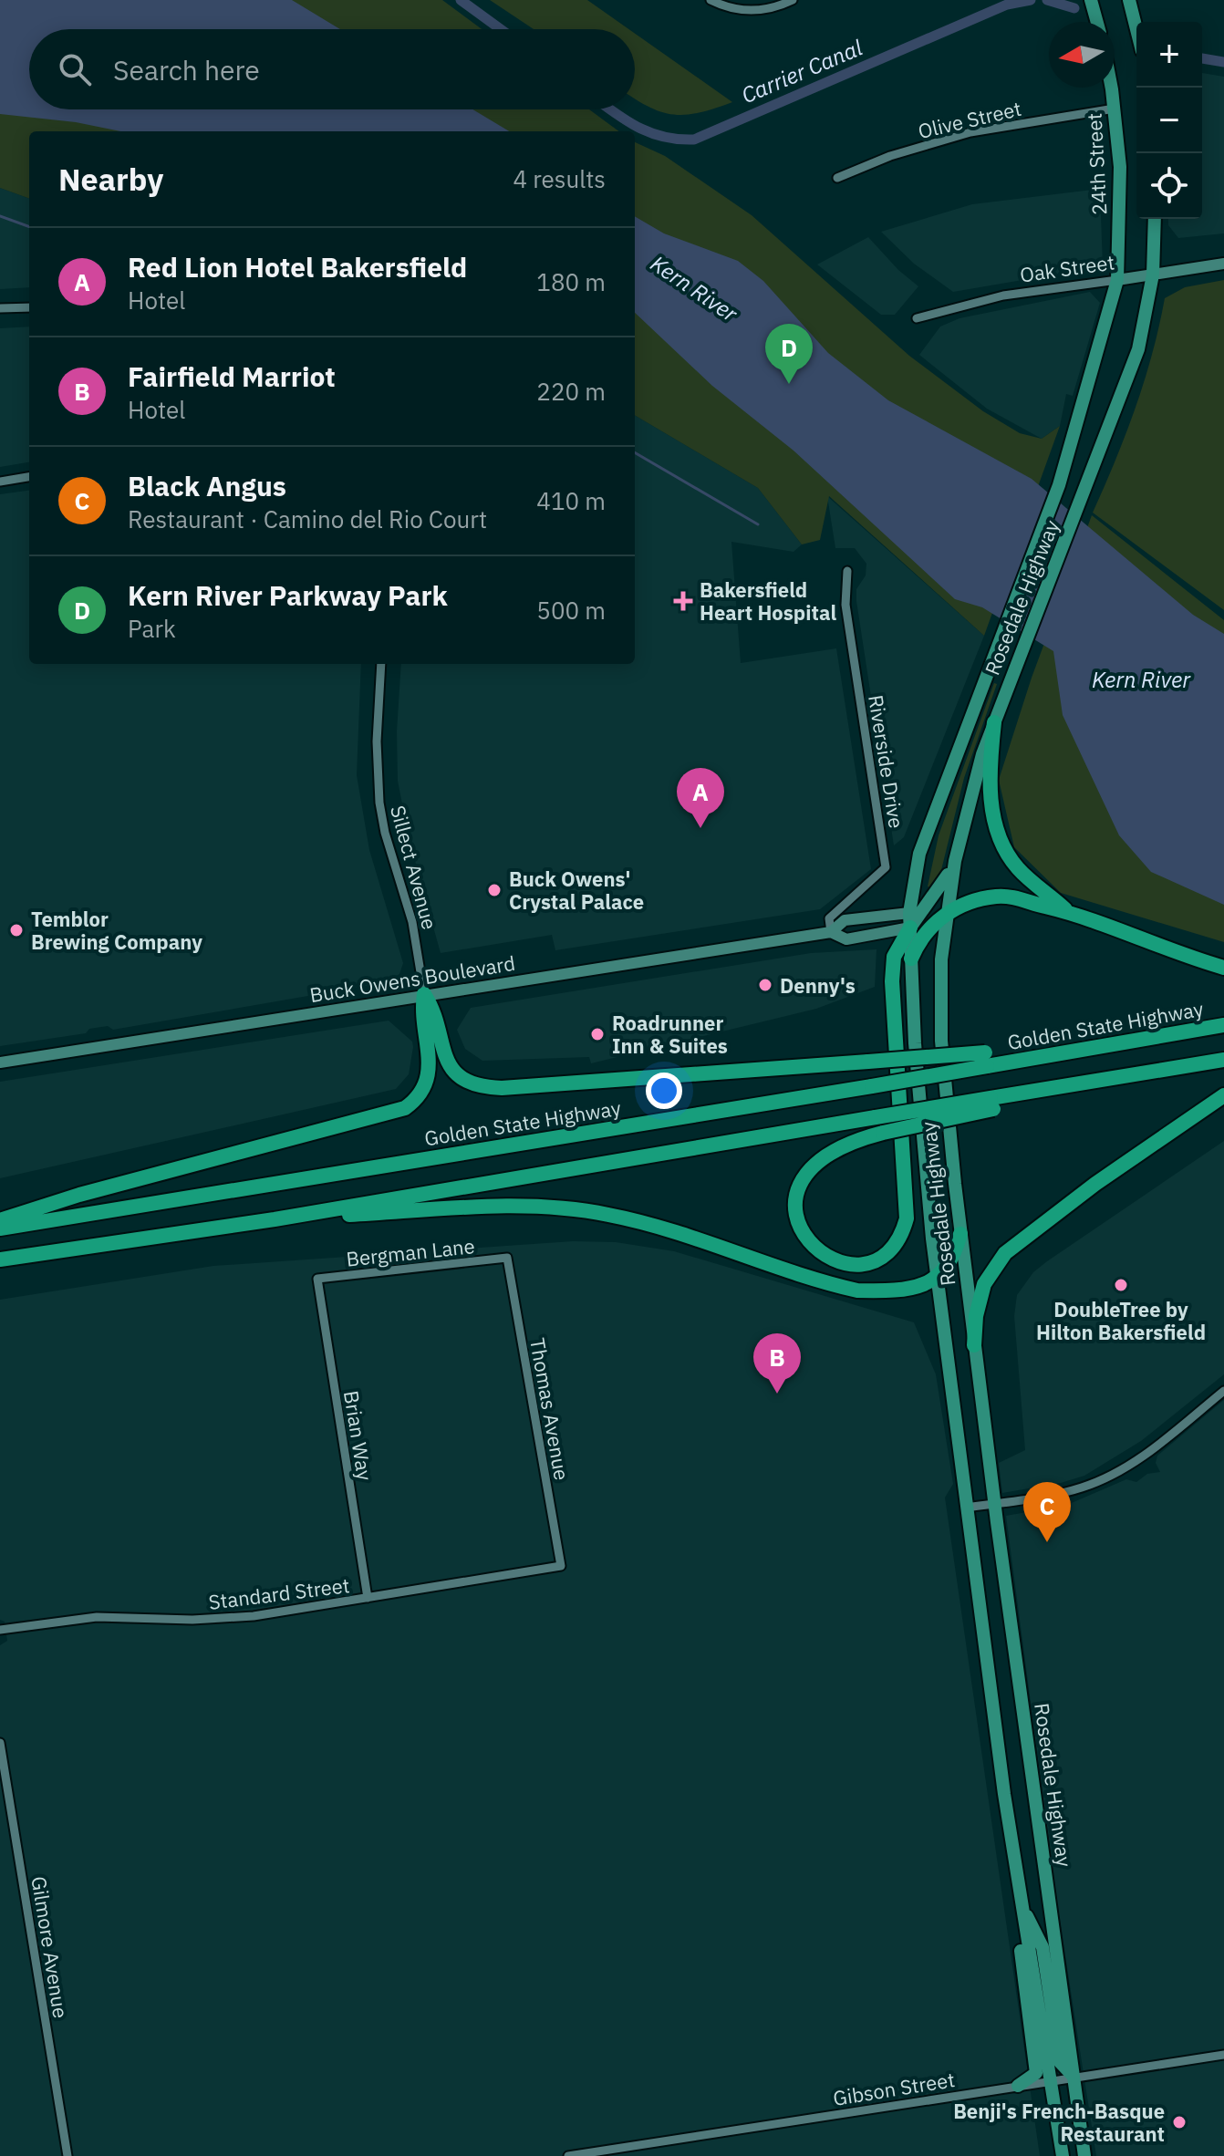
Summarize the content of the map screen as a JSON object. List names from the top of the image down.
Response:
{
  "streets": {
    "highway": ["Golden State Highway"],
    "main road": [
      "24th Street",
      "Oak Street",
      "Rosedale Highway",
      "Buck Owens Boulevard"
    ],
    "street": [
      "Olive Street",
      "Riverside Drive",
      "Sillect Avenue",
      "Bergman Lane",
      "Thomas Avenue",
      "Brian Way",
      "Standard Street",
      "Gilmore Avenue",
      "Gibson Street"
    ]
  },
  "crossings": [
    ["Olive Street", "24th Street"],
    ["24th Street", "Oak Street"],
    ["24th Street", "Rosedale Highway"],
    ["Oak Street", "Rosedale Highway"],
    ["Rosedale Highway", "Buck Owens Boulevard"],
    ["Rosedale Highway", "Gibson Street"],
    ["Riverside Drive", "Buck Owens Boulevard"],
    ["Sillect Avenue", "Buck Owens Boulevard"],
    ["Bergman Lane", "Thomas Avenue"],
    ["Bergman Lane", "Brian Way"],
    ["Thomas Avenue", "Standard Street"],
    ["Brian Way", "Standard Street"]
  ],
  "water": ["Carrier Canal", "Kern River"],
  "places": {
    "health": ["Bakersfield Heart Hospital"],
    "other": [
      "Buck Owens' Crystal Palace",
      "Temblor Brewing Company",
      "Denny's",
      "Roadrunner Inn & Suites",
      "DoubleTree by Hilton Bakersfield",
      "Benji's French-Basque Restaurant"
    ]
  },
  "north": "left",
  "page": {
    "map_buttons": ["+", "−"],
    "search": "Search here",
    "heading": ["Nearby", "4 results"],
    "list": [
      {
        "mark": "A",
        "name": "Red Lion Hotel Bakersfield",
        "note": "Hotel",
        "value": "180 m"
      },
      {
        "mark": "B",
        "name": "Fairfield Marriot",
        "note": "Hotel",
        "value": "220 m"
      },
      {
        "mark": "C",
        "name": "Black Angus",
        "note": "Restaurant · Camino del Rio Court",
        "value": "410 m"
      },
      {
        "mark": "D",
        "name": "Kern River Parkway Park",
        "note": "Park",
        "value": "500 m"
      }
    ],
    "pins": [
      "D",
      "A",
      "B",
      "C"
    ]
  }
}
